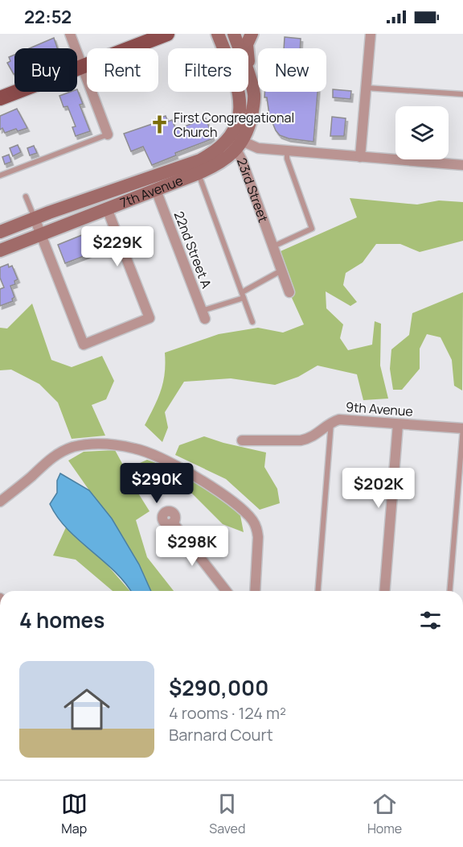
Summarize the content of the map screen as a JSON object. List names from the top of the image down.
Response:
{
  "streets": {
    "main road": ["23rd Street", "7th Avenue"],
    "street": ["22nd Street A", "9th Avenue"]
  },
  "crossings": [
    ["23rd Street", "7th Avenue"],
    ["7th Avenue", "22nd Street A"]
  ],
  "places": {
    "church": ["First Congregational Church"]
  },
  "page": {
    "status": "22:52",
    "chip": [
      "Buy",
      "Rent",
      "Filters",
      "New"
    ],
    "price": [
      "$229K",
      "$290K",
      "$202K",
      "$298K"
    ],
    "heading": "4 homes",
    "list": [
      {
        "name": "$290,000",
        "note": "4 rooms · 124 m² · Barnard Court"
      }
    ],
    "tabs": ["Map", "Saved", "Home"]
  }
}
